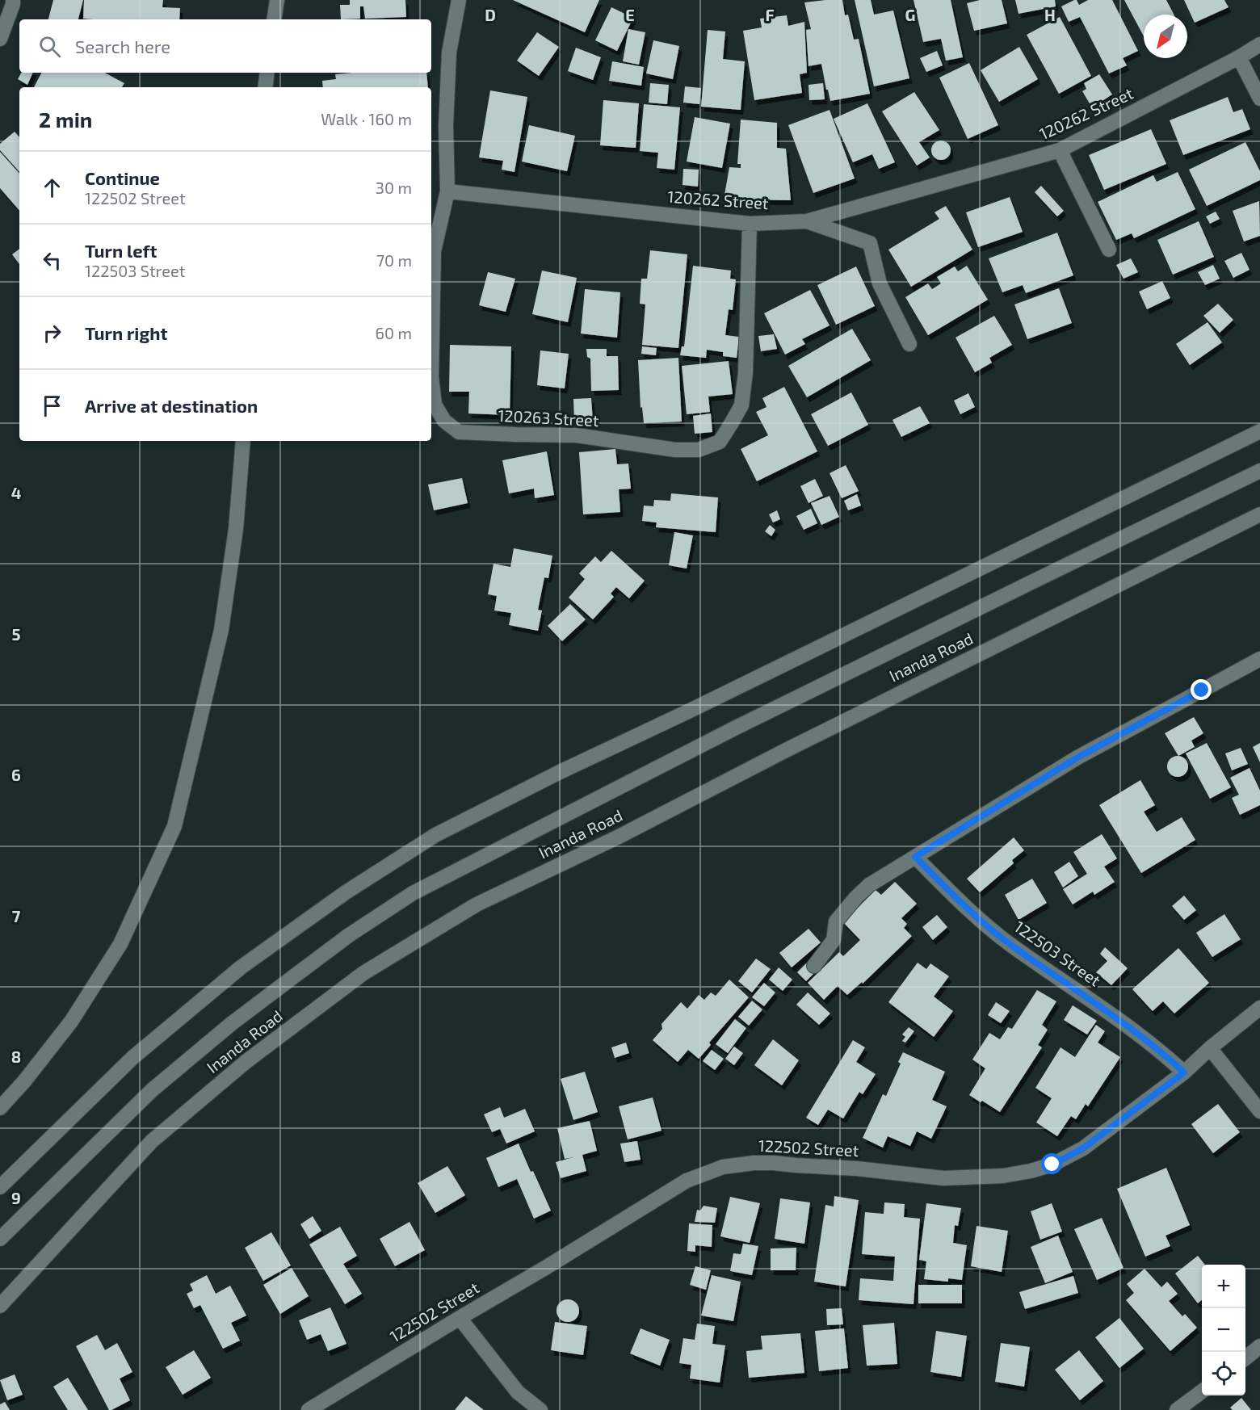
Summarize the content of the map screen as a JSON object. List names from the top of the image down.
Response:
{
  "streets": {
    "street": [
      "120262 Street",
      "120263 Street",
      "Inanda Road",
      "122503 Street",
      "122502 Street"
    ]
  },
  "crossings": [
    ["120262 Street", "120263 Street"],
    ["122503 Street", "122502 Street"]
  ],
  "north": "bottom left",
  "page": {
    "search": "Search here",
    "heading": ["2 min", "Walk · 160 m"],
    "list": [
      ["Continue", "122502 Street", "30 m"],
      ["Turn left", "122503 Street", "70 m"],
      ["Turn right", "60 m"],
      "Arrive at destination"
    ],
    "map_buttons": ["+", "−"]
  },
  "grid": {
    "columns": [
      "D",
      "E",
      "F",
      "G",
      "H"
    ],
    "rows": [
      "4",
      "5",
      "6",
      "7",
      "8",
      "9"
    ]
  }
}
